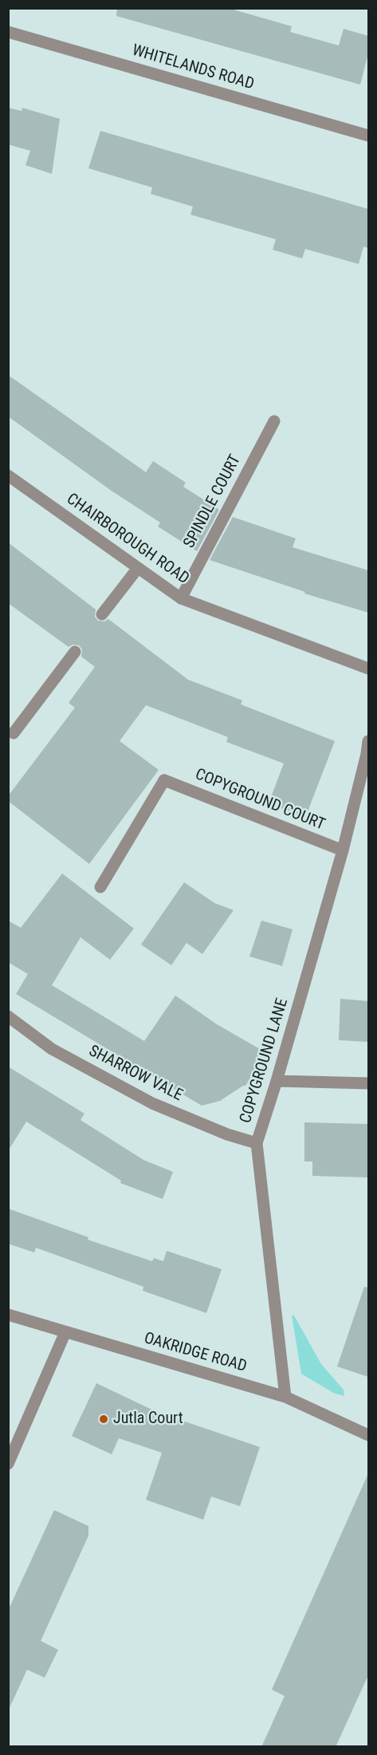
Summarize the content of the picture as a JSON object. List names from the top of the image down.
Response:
{
  "streets": {
    "street": [
      "WHITELANDS ROAD",
      "SPINDLE COURT",
      "CHAIRBOROUGH ROAD",
      "COPYGROUND COURT",
      "COPYGROUND LANE",
      "SHARROW VALE",
      "OAKRIDGE ROAD"
    ]
  },
  "crossings": [
    ["SPINDLE COURT", "CHAIRBOROUGH ROAD"],
    ["COPYGROUND COURT", "COPYGROUND LANE"],
    ["COPYGROUND LANE", "SHARROW VALE"],
    ["COPYGROUND LANE", "OAKRIDGE ROAD"]
  ],
  "places": ["Jutla Court"]
}
